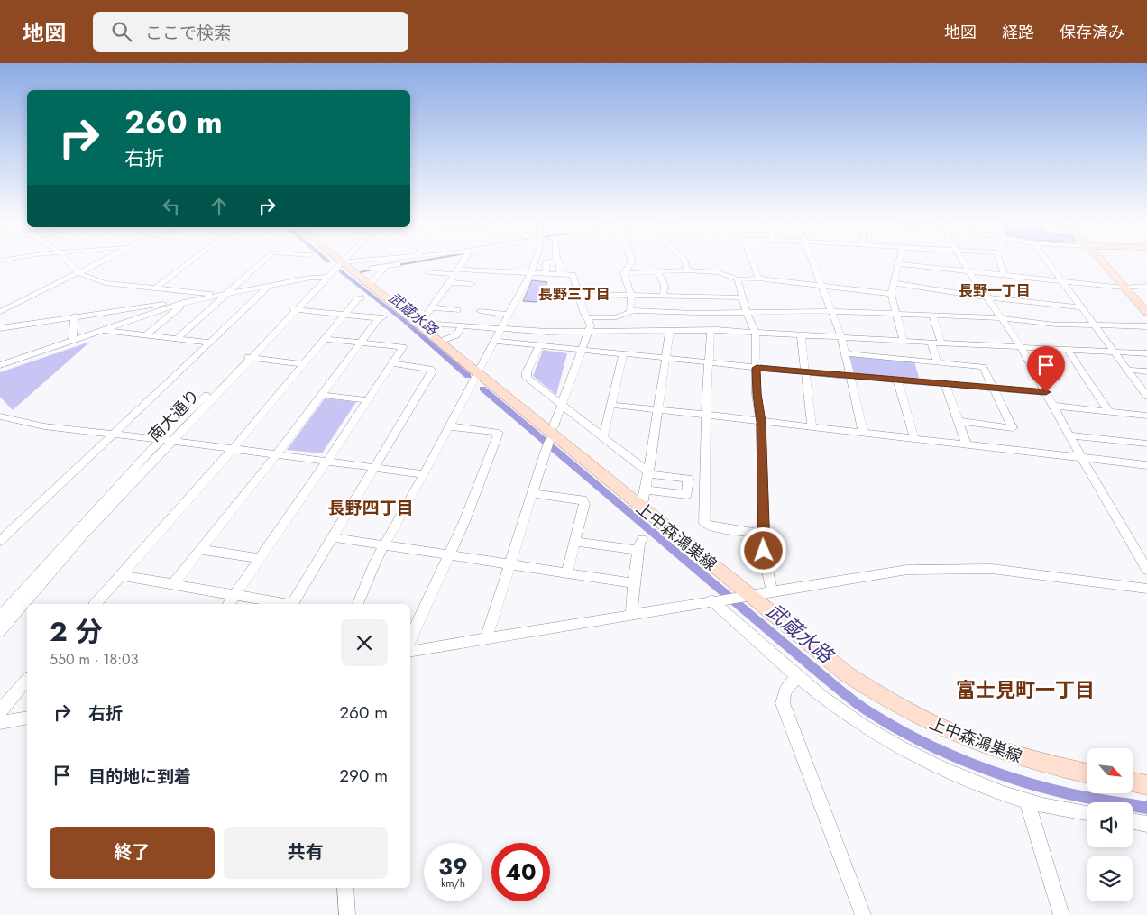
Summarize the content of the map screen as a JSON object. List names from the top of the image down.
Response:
{
  "streets": {
    "main road": ["上中森鴻巣線"],
    "street": ["南大通り"]
  },
  "districts": [
    "長野一丁目",
    "長野三丁目",
    "長野四丁目",
    "富士見町一丁目"
  ],
  "water": ["武蔵水路"],
  "north": "bottom right",
  "page": {
    "header": "地図",
    "search": "ここで検索",
    "nav": ["地図", "経路", "保存済み"],
    "turn": ["260 m", "右折"],
    "heading": ["2 分", "550 m · 18:03"],
    "list": [
      {
        "name": "右折",
        "value": "260 m"
      },
      {
        "name": "目的地に到着",
        "value": "290 m"
      }
    ],
    "buttons": ["終了", "共有"],
    "speed": "39 km/h",
    "limit": "40"
  }
}
